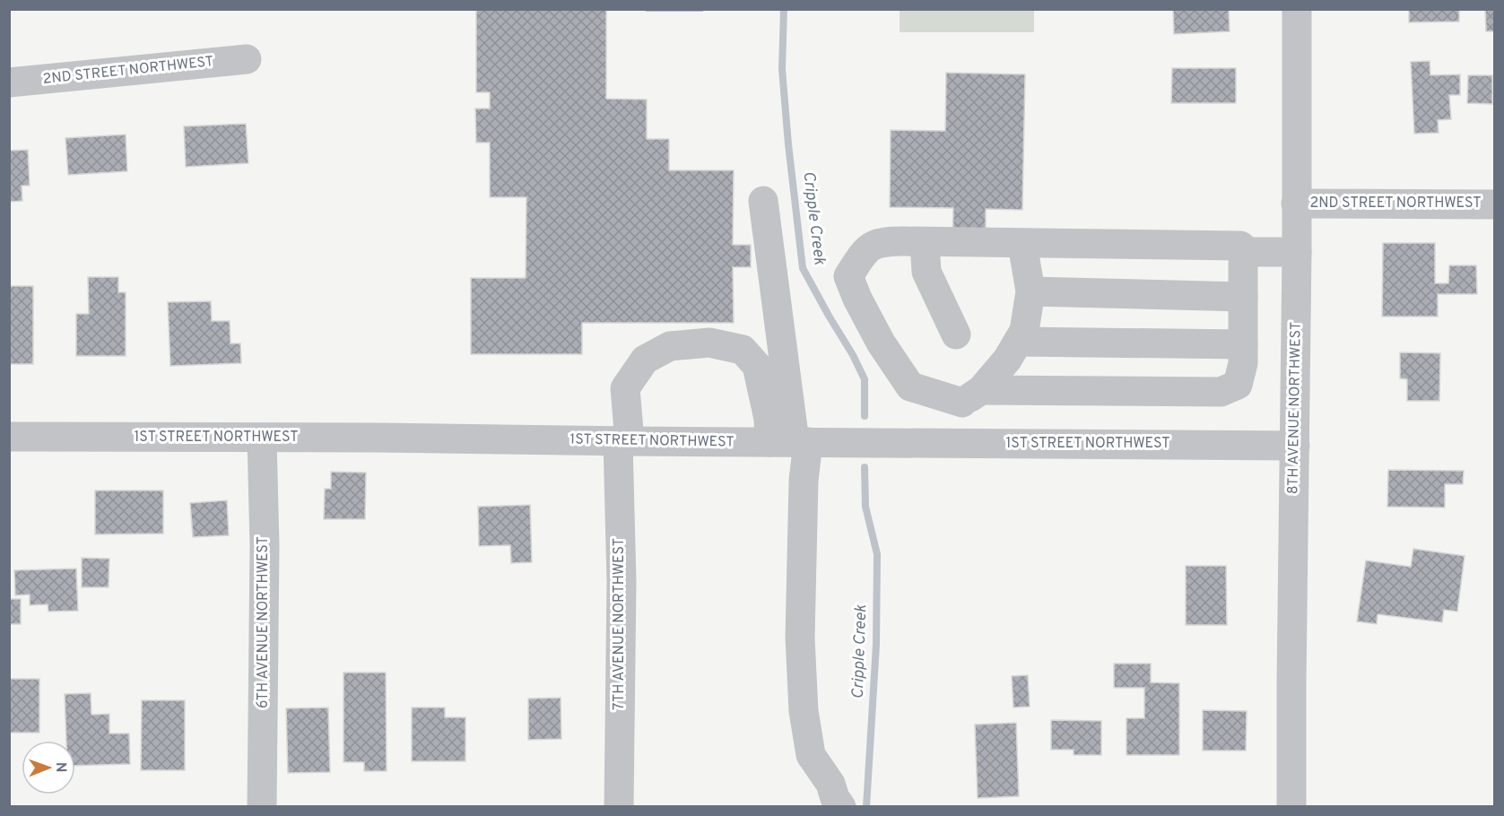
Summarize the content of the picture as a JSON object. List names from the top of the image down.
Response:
{
  "streets": {
    "street": [
      "2ND STREET NORTHWEST",
      "8TH AVENUE NORTHWEST",
      "1ST STREET NORTHWEST",
      "6TH AVENUE NORTHWEST",
      "7TH AVENUE NORTHWEST"
    ]
  },
  "crossings": [
    ["2ND STREET NORTHWEST", "8TH AVENUE NORTHWEST"],
    ["8TH AVENUE NORTHWEST", "1ST STREET NORTHWEST"],
    ["1ST STREET NORTHWEST", "6TH AVENUE NORTHWEST"],
    ["1ST STREET NORTHWEST", "7TH AVENUE NORTHWEST"]
  ],
  "water": ["Cripple Creek"],
  "north": "right"
}
